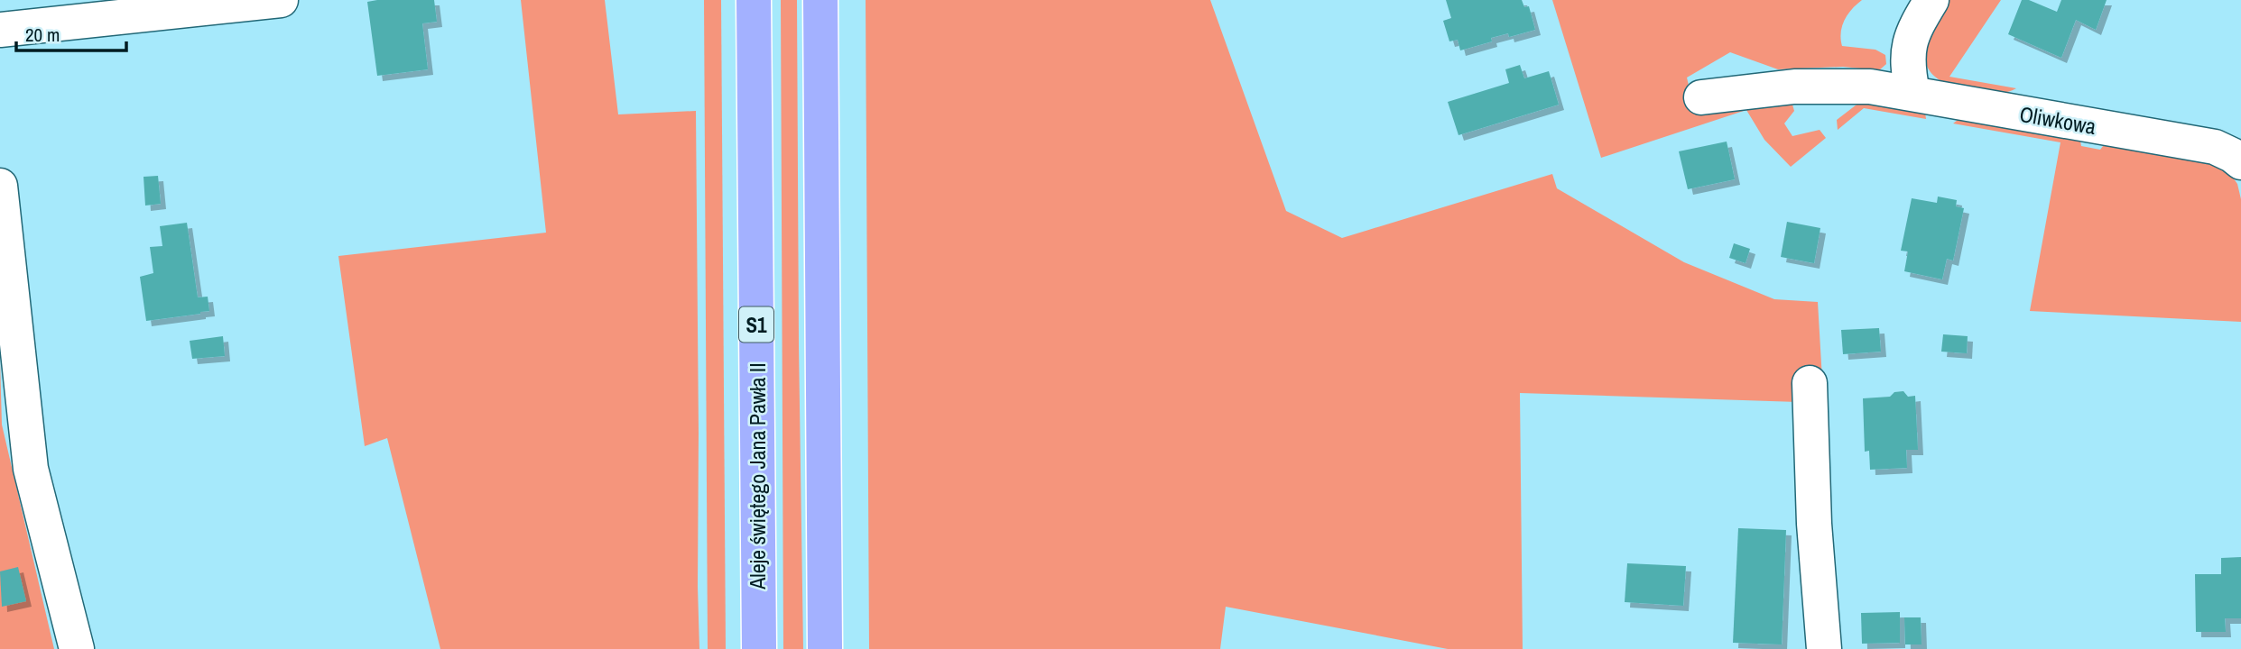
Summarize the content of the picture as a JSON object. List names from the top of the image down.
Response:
{
  "streets": {
    "highway": ["S1", "Aleje świętego Jana Pawła II"],
    "street": ["Oliwkowa"]
  },
  "scale_bar": "20 m"
}
